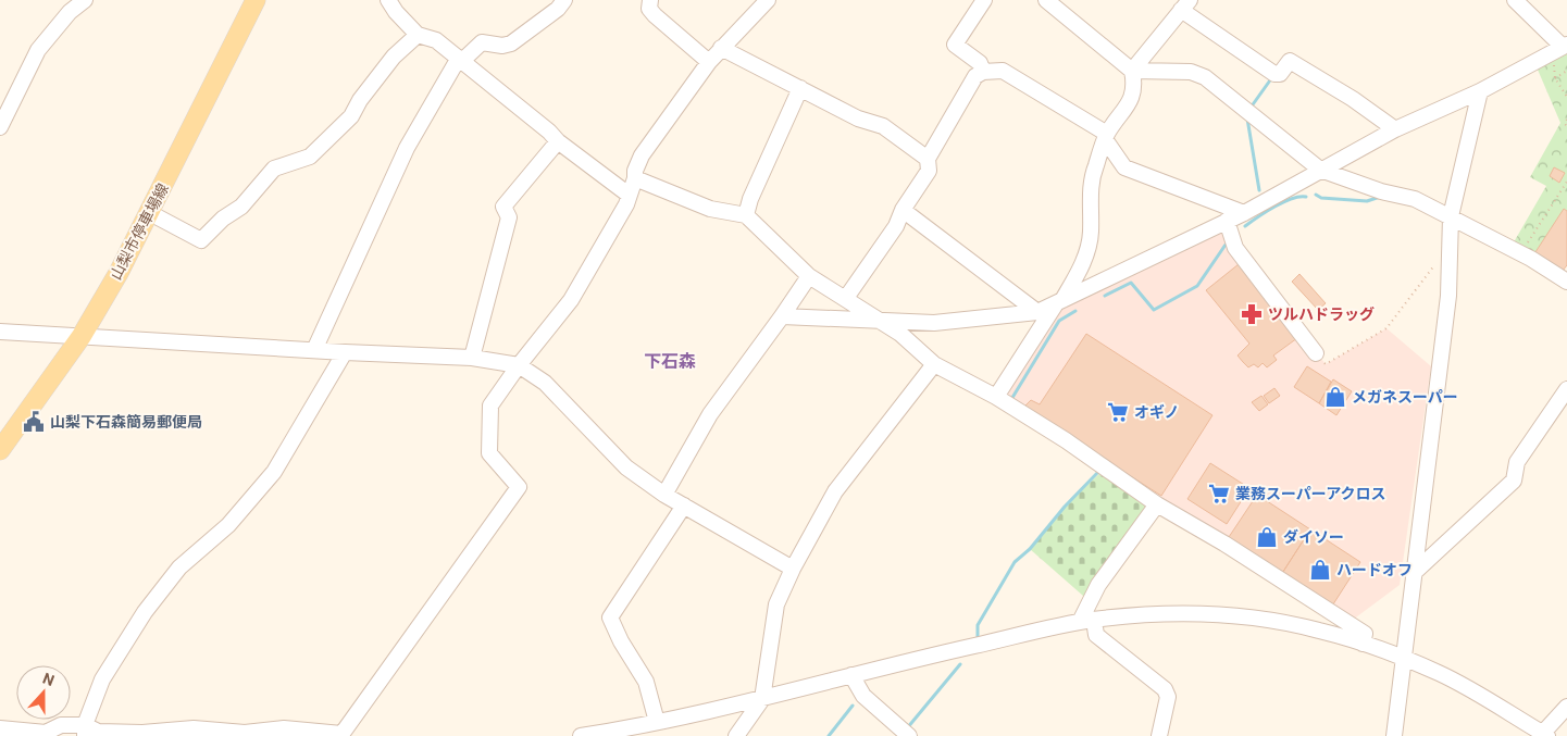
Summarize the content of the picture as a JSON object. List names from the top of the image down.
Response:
{
  "streets": {
    "main road": ["山梨市停車場線"]
  },
  "districts": ["下石森"],
  "places": {
    "pharmacy": ["ツルハドラッグ"],
    "shop": ["メガネスーパー", "ダイソー", "ハードオフ"],
    "supermarket": ["オギノ", "業務スーパーアクロス"],
    "public building": ["山梨下石森簡易郵便局"]
  },
  "north": "top"
}
